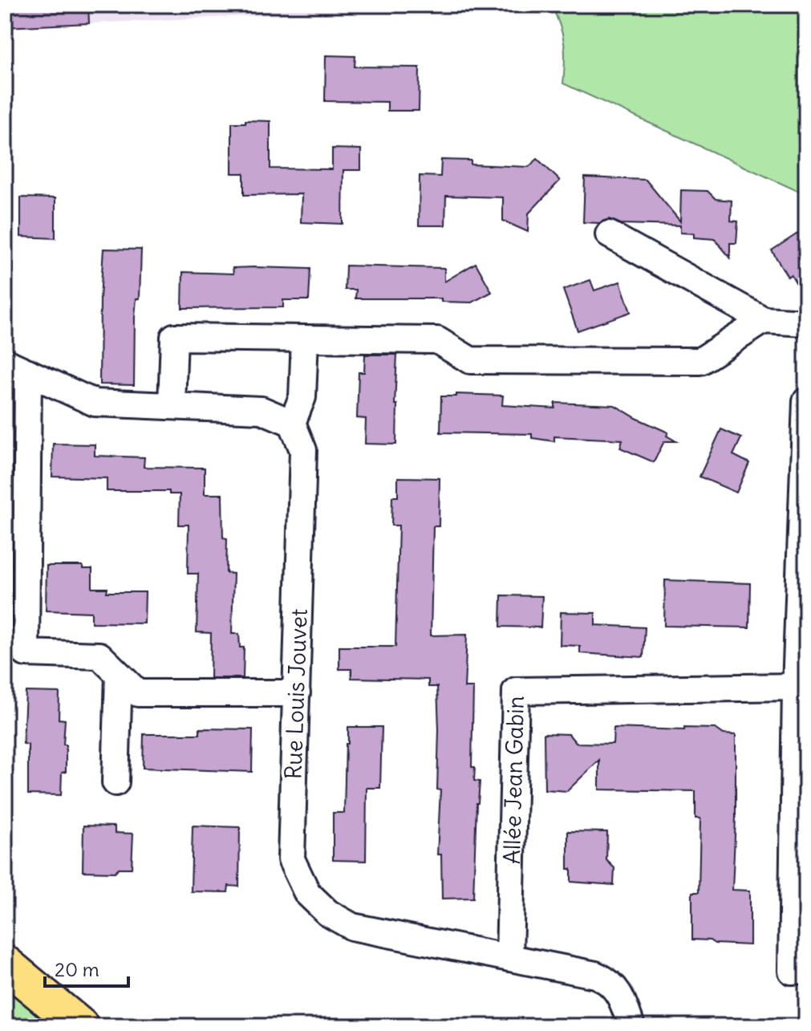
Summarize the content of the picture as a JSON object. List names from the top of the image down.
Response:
{
  "streets": {
    "street": ["Rue Louis Jouvet", "Allée Jean Gabin"]
  },
  "crossings": [
    ["Rue Louis Jouvet", "Allée Jean Gabin"]
  ],
  "scale_bar": "20 m"
}
